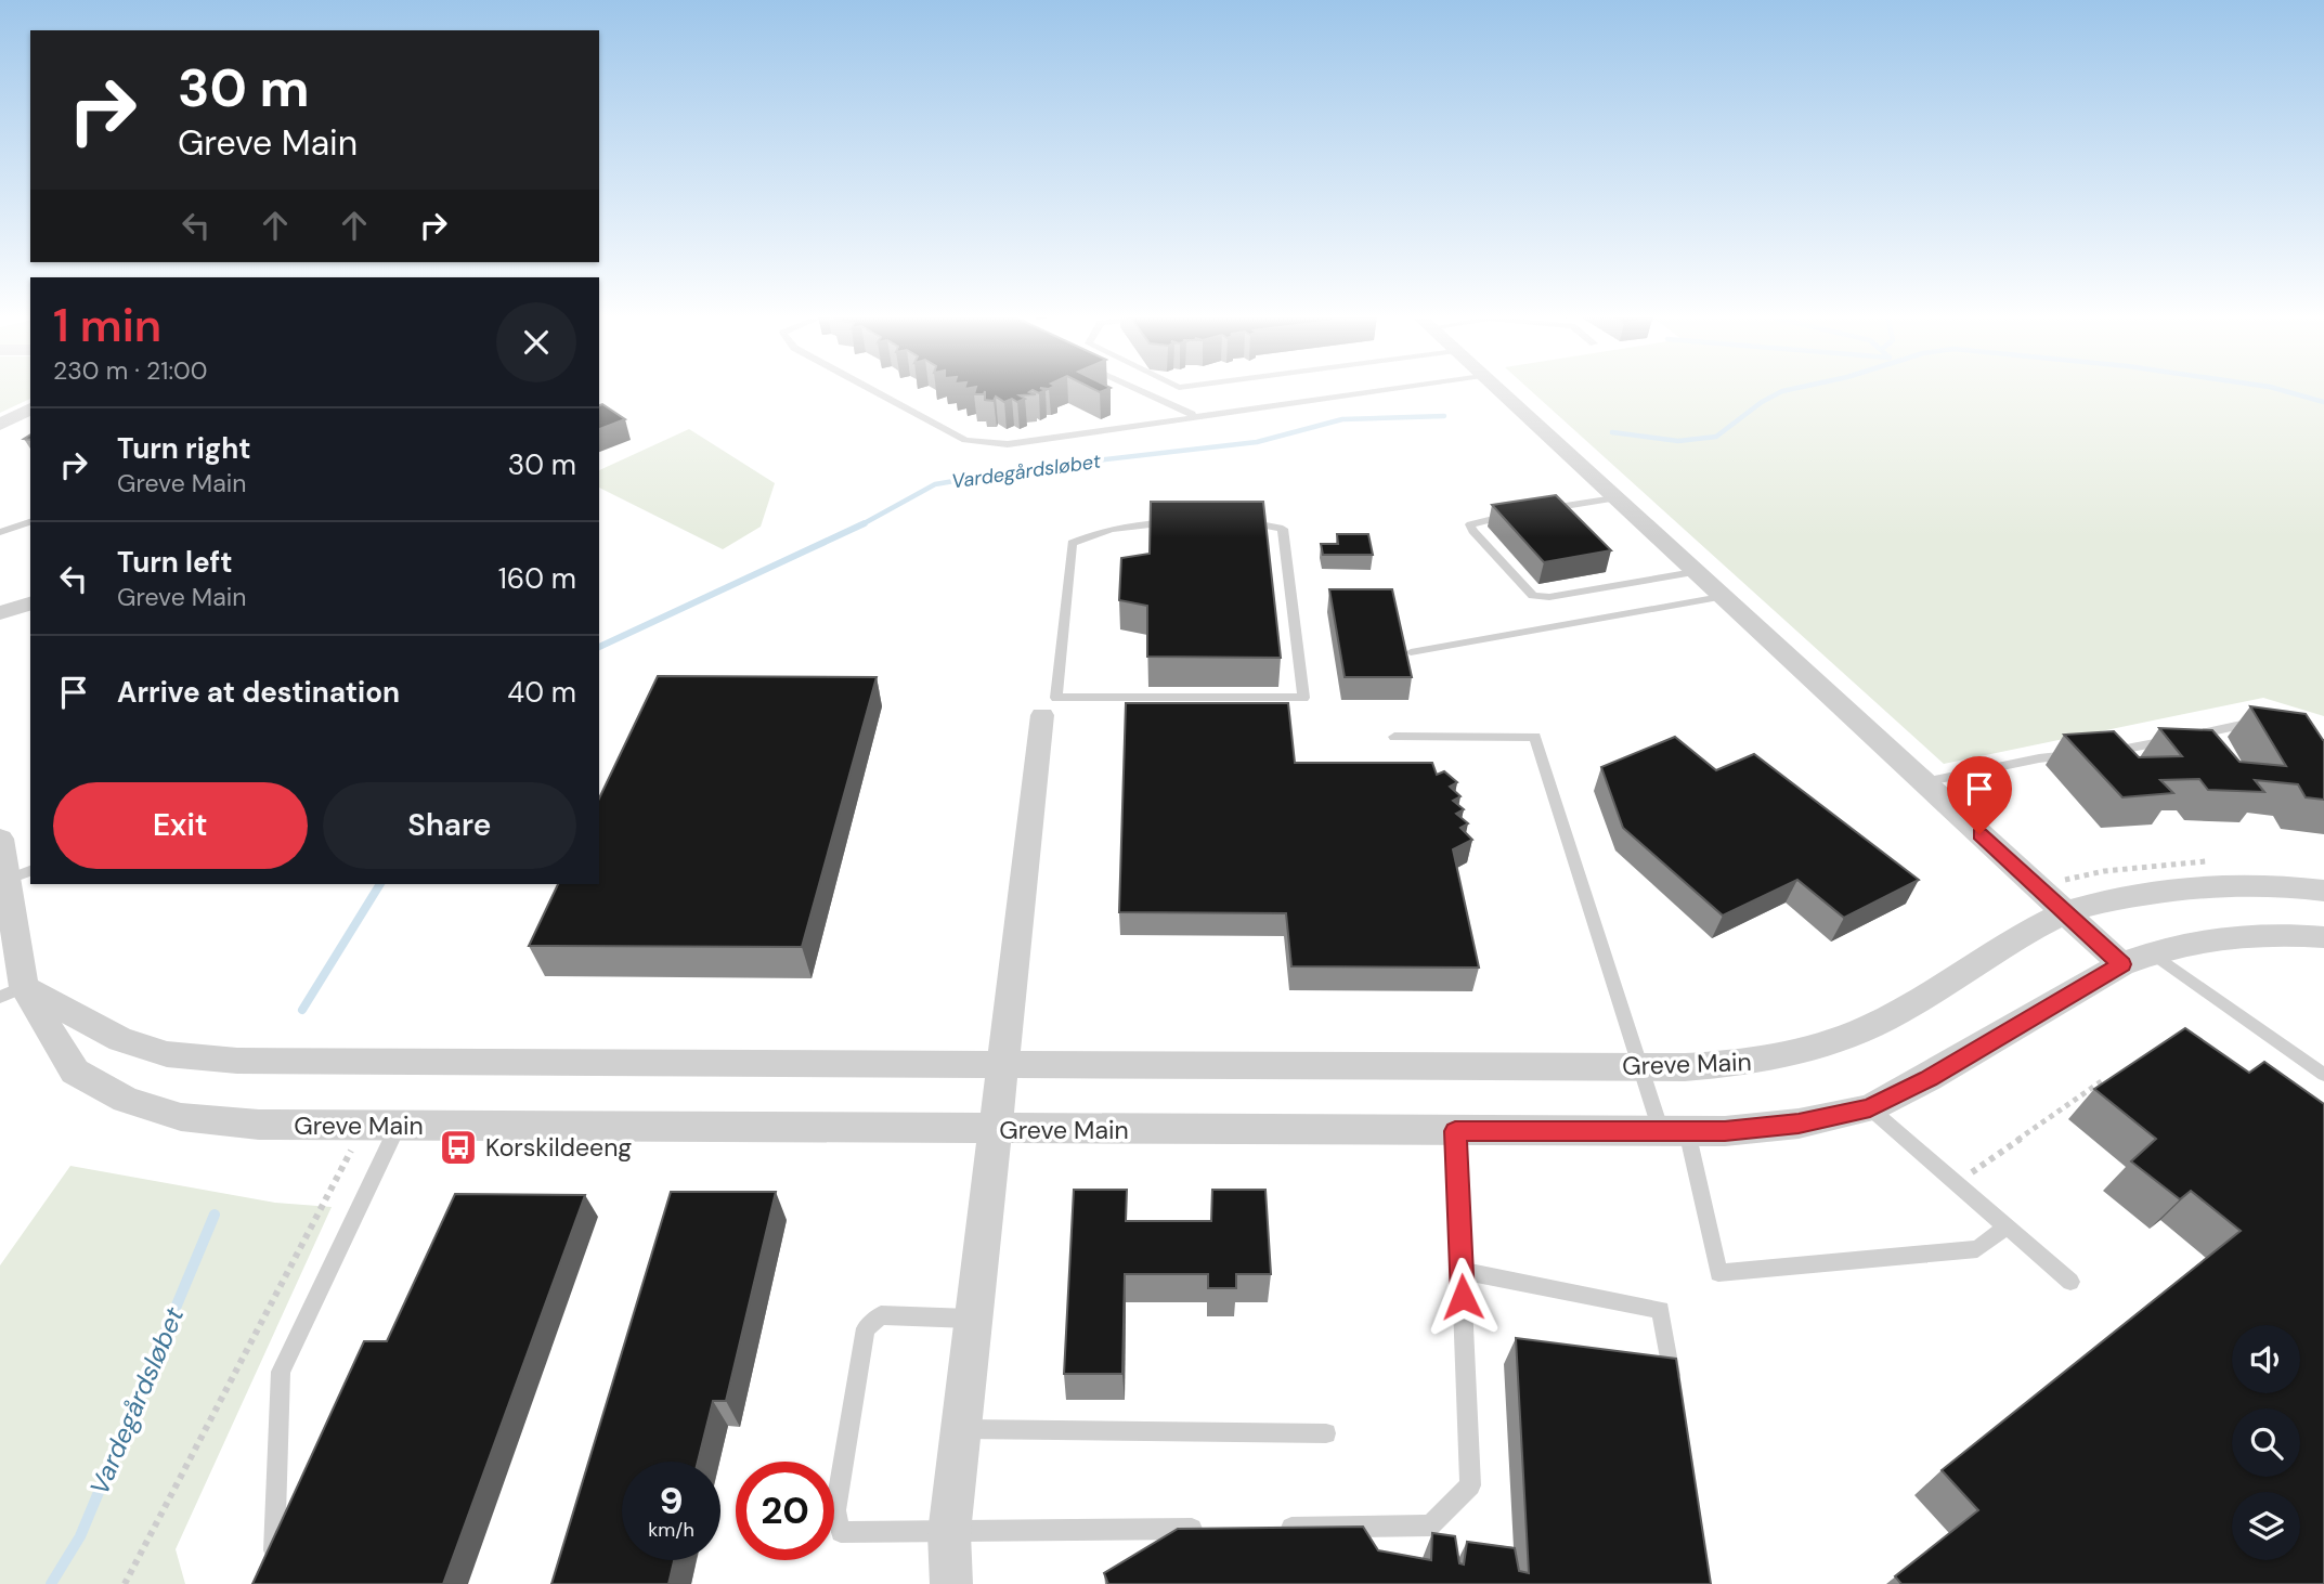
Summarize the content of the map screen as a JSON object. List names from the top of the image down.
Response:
{
  "streets": {
    "street": ["Greve Main"]
  },
  "water": ["Vardegårdsløbet"],
  "places": {
    "bus stop": ["Korskildeeng"]
  },
  "page": {
    "turn": ["30 m", "Greve Main"],
    "heading": ["1 min", "230 m · 21:00"],
    "list": [
      {
        "name": "Turn right",
        "note": "Greve Main",
        "value": "30 m"
      },
      {
        "name": "Turn left",
        "note": "Greve Main",
        "value": "160 m"
      },
      {
        "name": "Arrive at destination",
        "value": "40 m"
      }
    ],
    "buttons": ["Exit", "Share"],
    "speed": "9 km/h",
    "limit": "20"
  }
}
